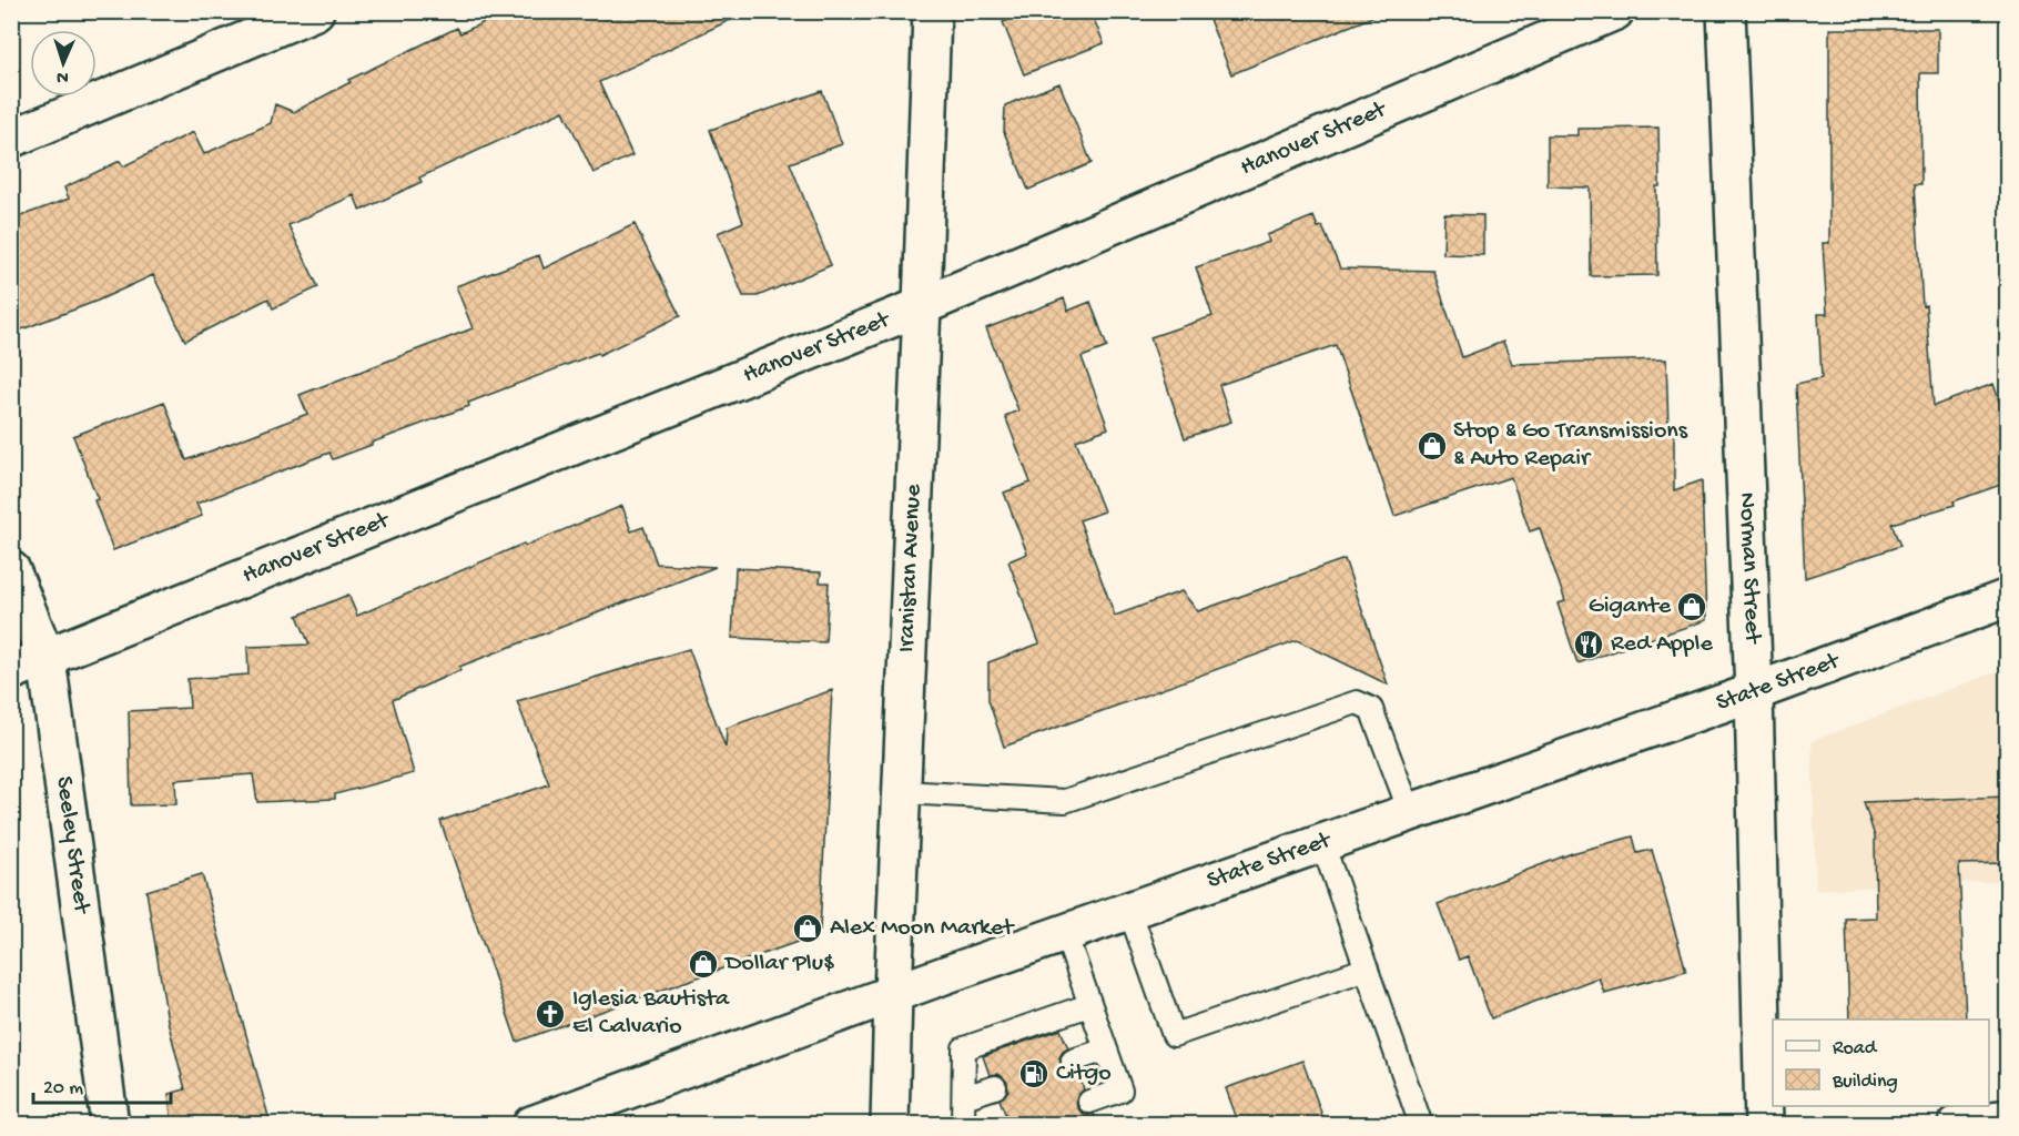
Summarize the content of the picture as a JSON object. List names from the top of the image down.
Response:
{
  "streets": {
    "street": [
      "Hanover Street",
      "Iranistan Avenue",
      "Norman Street",
      "State Street",
      "Seeley Street"
    ]
  },
  "crossings": [
    ["Hanover Street", "Iranistan Avenue"],
    ["Hanover Street", "Seeley Street"],
    ["Iranistan Avenue", "State Street"],
    ["Norman Street", "State Street"]
  ],
  "places": {
    "shop": [
      "Stop & Go Transmissions & Auto Repair",
      "Gigante",
      "Alex Moon Market",
      "Dollar Plu$"
    ],
    "restaurant": ["Red Apple"],
    "church": ["Iglesia Bautista El Calvario"],
    "fuel station": ["Citgo"]
  },
  "legend": ["Road", "Building"],
  "scale_bar": "20 m",
  "north": "bottom"
}
